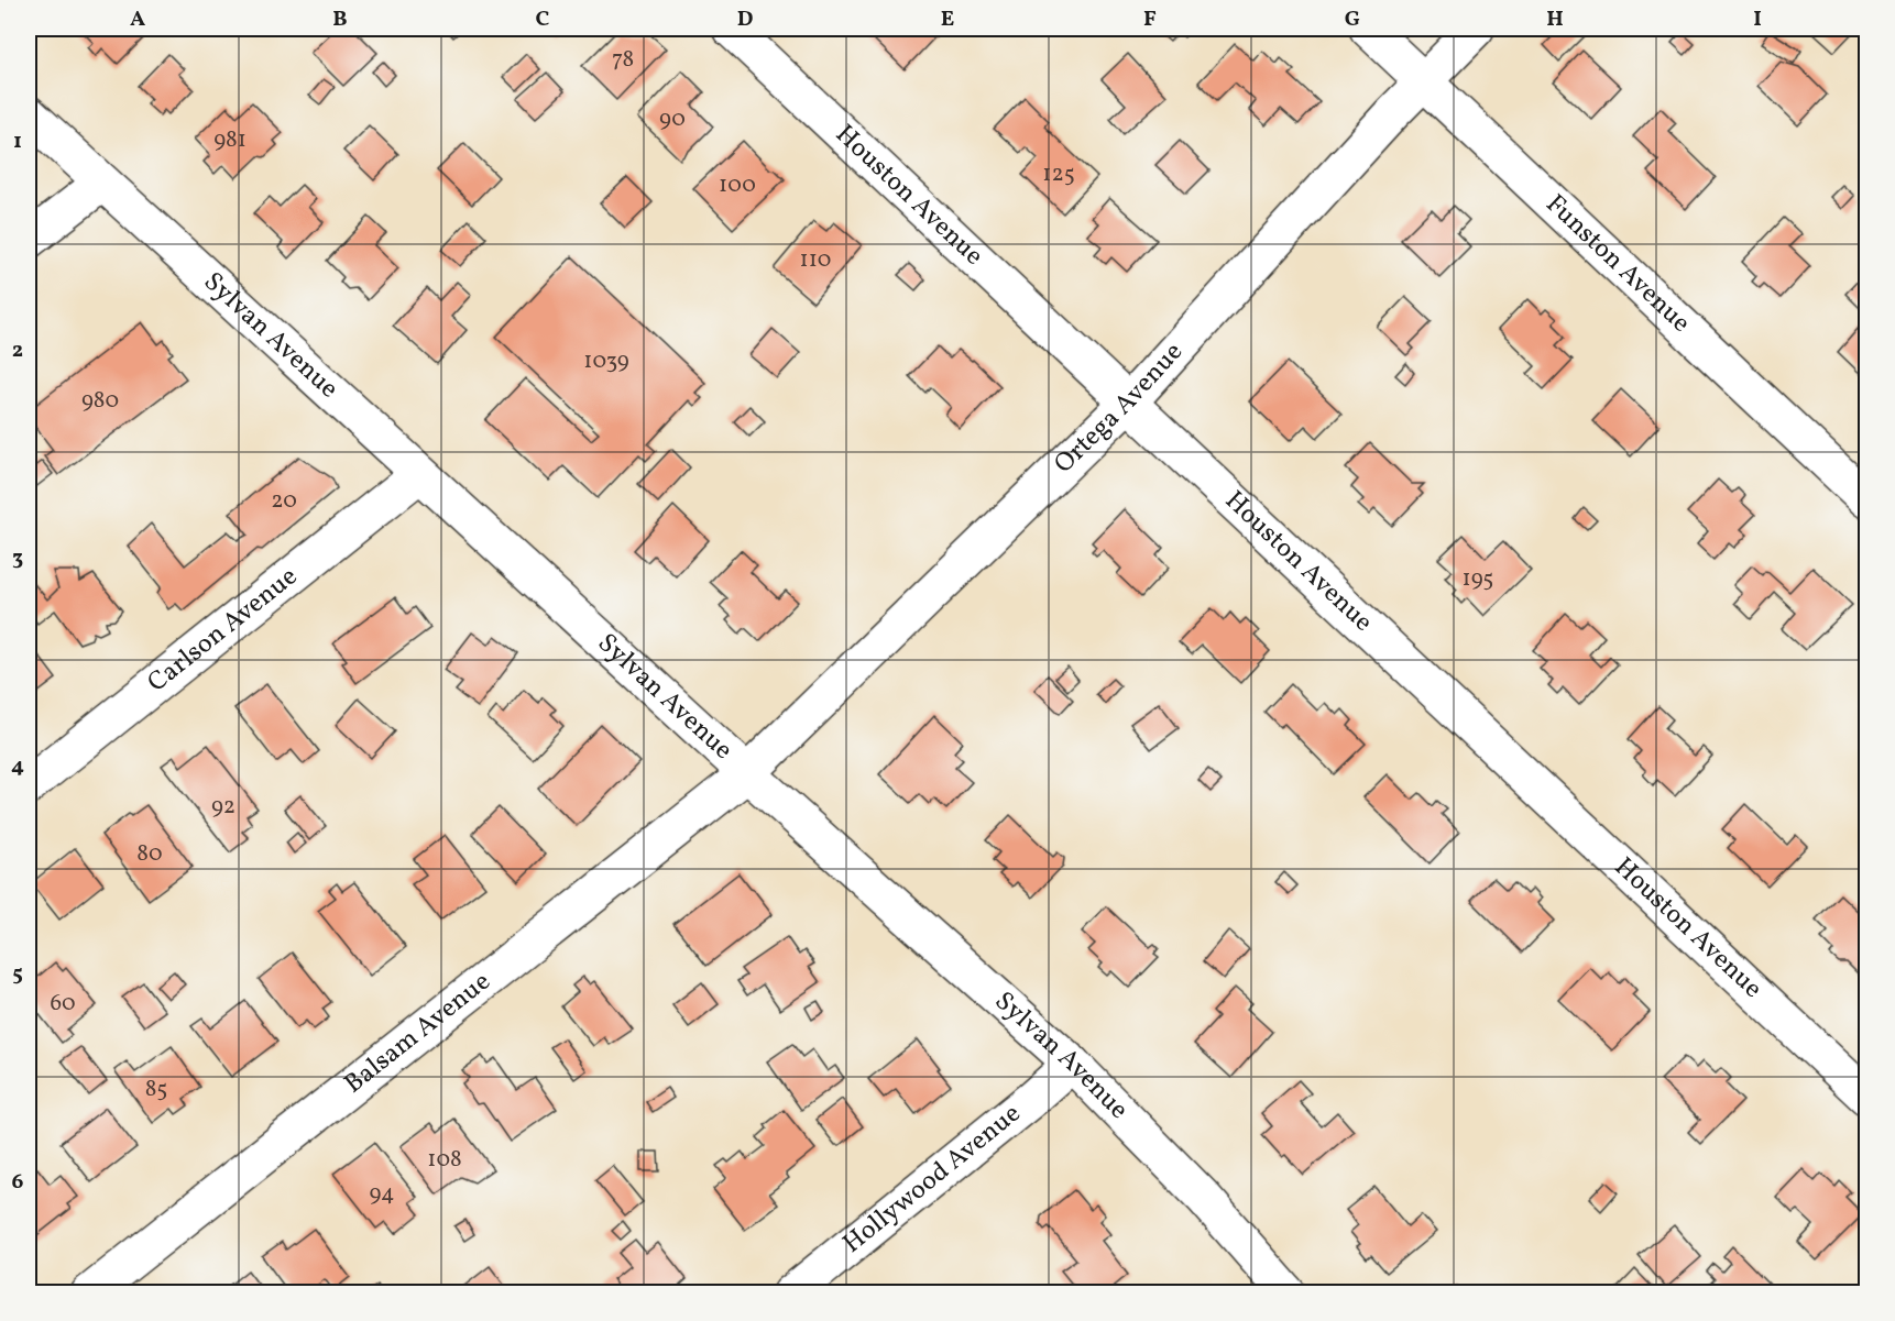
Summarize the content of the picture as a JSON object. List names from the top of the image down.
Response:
{
  "streets": {
    "street": [
      "Houston Avenue",
      "Funston Avenue",
      "Sylvan Avenue",
      "Ortega Avenue",
      "Carlson Avenue",
      "Balsam Avenue",
      "Hollywood Avenue"
    ]
  },
  "crossings": [
    ["Houston Avenue", "Ortega Avenue"],
    ["Funston Avenue", "Ortega Avenue"],
    ["Sylvan Avenue", "Ortega Avenue"],
    ["Sylvan Avenue", "Carlson Avenue"],
    ["Sylvan Avenue", "Balsam Avenue"],
    ["Sylvan Avenue", "Hollywood Avenue"],
    ["Ortega Avenue", "Balsam Avenue"]
  ],
  "house_numbers": [
    "78",
    "90",
    "981",
    "125",
    "100",
    "110",
    "1039",
    "980",
    "20",
    "195",
    "92",
    "80",
    "60",
    "85",
    "108",
    "94"
  ],
  "grid": {
    "columns": [
      "A",
      "B",
      "C",
      "D",
      "E",
      "F",
      "G",
      "H",
      "I"
    ],
    "rows": [
      "1",
      "2",
      "3",
      "4",
      "5",
      "6"
    ]
  }
}
